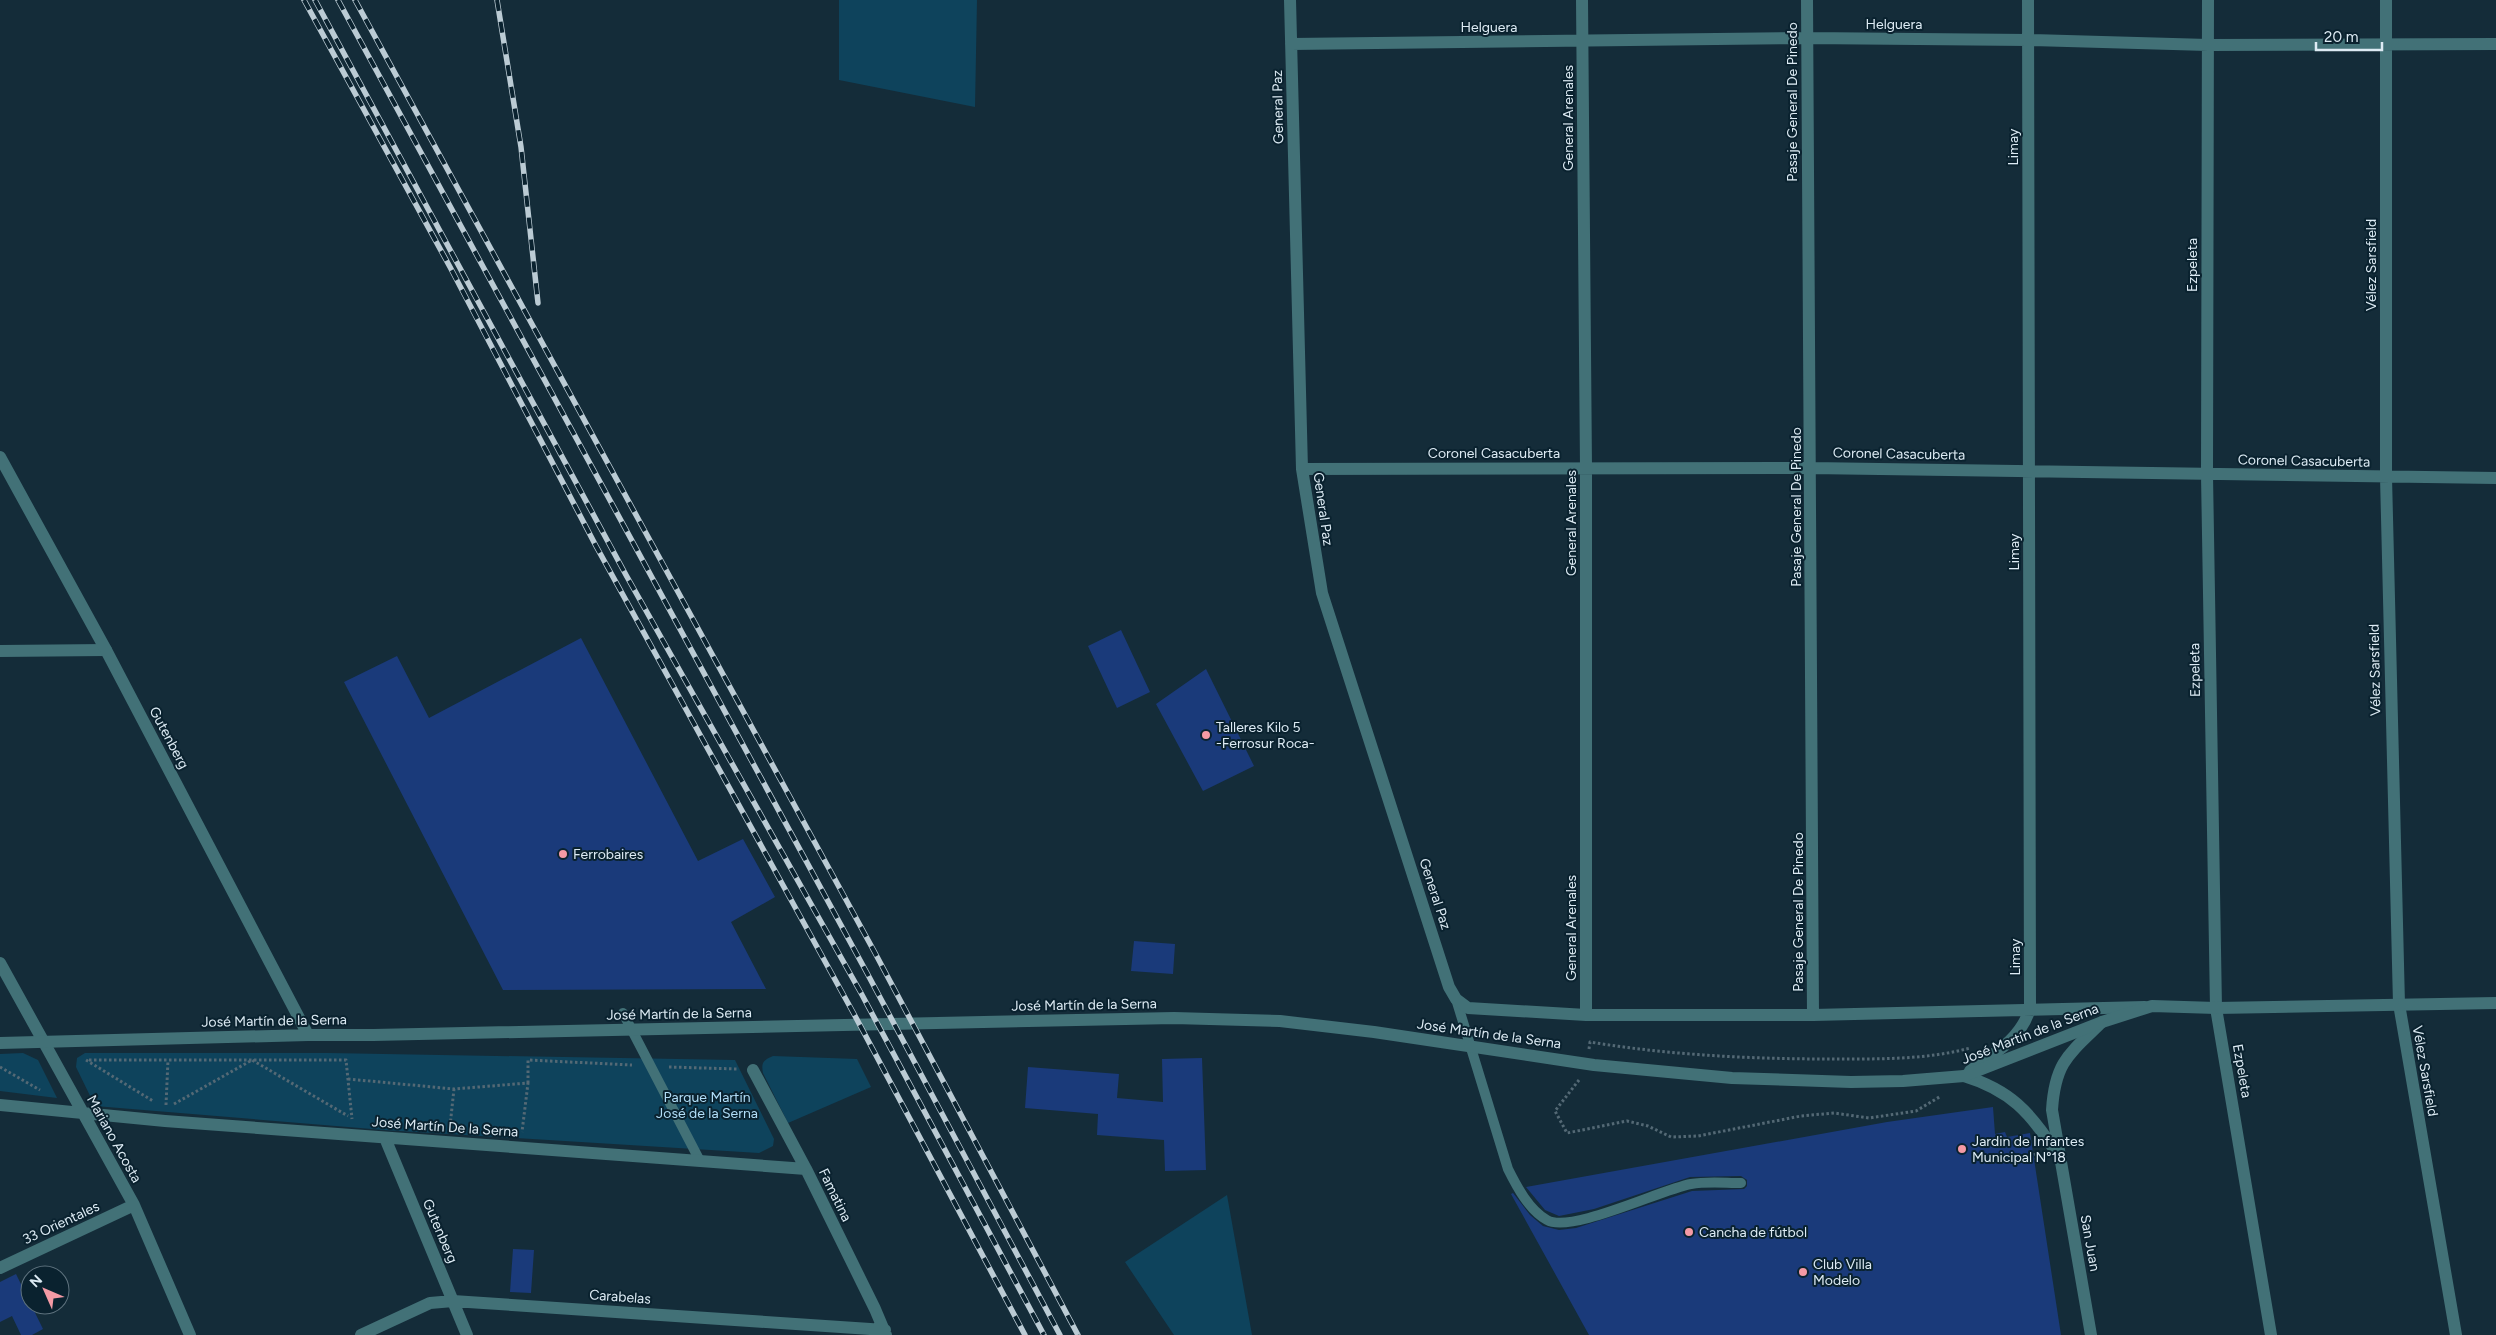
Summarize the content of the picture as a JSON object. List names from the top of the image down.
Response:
{
  "streets": {
    "street": [
      "Helguera",
      "Pasaje General De Pinedo",
      "General Paz",
      "General Arenales",
      "Limay",
      "Ezpeleta",
      "Vélez Sarsfield",
      "Coronel Casacuberta",
      "Gutenberg",
      "José Martín de la Serna",
      "José Martín De la Serna",
      "Mariano Acosta",
      "Famatina",
      "33 Orientales",
      "San Juan",
      "Carabelas"
    ]
  },
  "crossings": [
    ["Helguera", "Pasaje General De Pinedo"],
    ["Helguera", "General Paz"],
    ["Helguera", "General Arenales"],
    ["Helguera", "Limay"],
    ["Helguera", "Ezpeleta"],
    ["Helguera", "Vélez Sarsfield"],
    ["Pasaje General De Pinedo", "Coronel Casacuberta"],
    ["Pasaje General De Pinedo", "José Martín de la Serna"],
    ["General Paz", "Coronel Casacuberta"],
    ["General Paz", "José Martín de la Serna"],
    ["General Arenales", "Coronel Casacuberta"],
    ["General Arenales", "José Martín de la Serna"],
    ["Limay", "Coronel Casacuberta"],
    ["Limay", "José Martín de la Serna"],
    ["Limay", "San Juan"],
    ["Ezpeleta", "Coronel Casacuberta"],
    ["Ezpeleta", "José Martín de la Serna"],
    ["Vélez Sarsfield", "Coronel Casacuberta"],
    ["Vélez Sarsfield", "José Martín de la Serna"],
    ["Gutenberg", "José Martín de la Serna"],
    ["Gutenberg", "José Martín De la Serna"],
    ["Gutenberg", "Carabelas"],
    ["José Martín de la Serna", "Mariano Acosta"],
    ["José Martín de la Serna", "San Juan"],
    ["José Martín De la Serna", "Mariano Acosta"],
    ["José Martín De la Serna", "Famatina"],
    ["Mariano Acosta", "33 Orientales"],
    ["Famatina", "Carabelas"]
  ],
  "parks": ["Parque Martín José de la Serna"],
  "places": [
    "Talleres Kilo 5 -Ferrosur Roca-",
    "Ferrobaires",
    "Jardin de Infantes Municipal N°18",
    "Cancha de fútbol",
    "Club Villa Modelo"
  ],
  "scale_bar": "20 m",
  "north": "top left"
}
